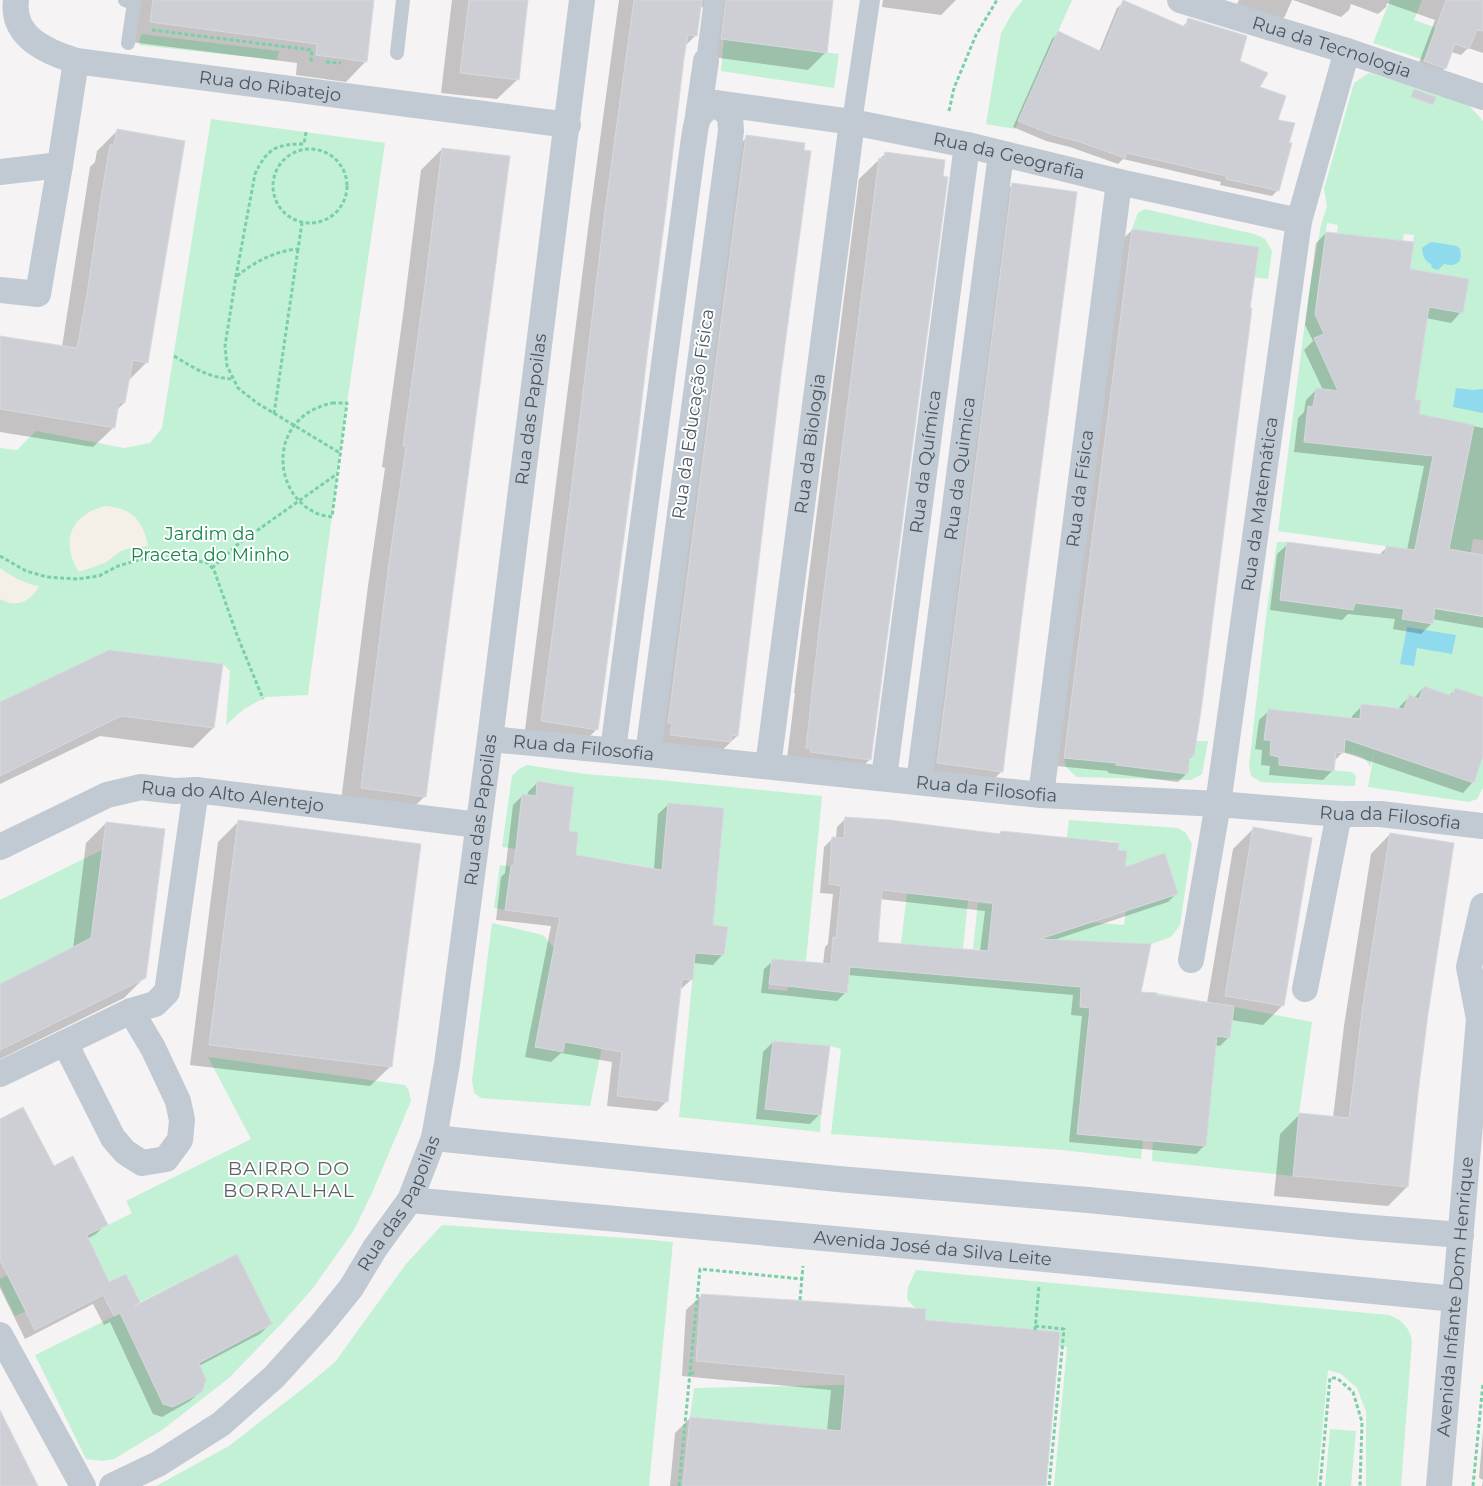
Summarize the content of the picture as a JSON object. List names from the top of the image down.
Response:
{
  "streets": {
    "street": [
      "Rua da Tecnologia",
      "Rua do Ribatejo",
      "Rua da Geografia",
      "Rua das Papoilas",
      "Rua da Educação Física",
      "Rua da Biologia",
      "Rua da Química",
      "Rua da Quimica",
      "Rua da Física",
      "Rua da Matemática",
      "Rua da Filosofia",
      "Rua do Alto Alentejo",
      "Avenida José da Silva Leite",
      "Avenida Infante Dom Henrique"
    ]
  },
  "crossings": [
    ["Rua da Tecnologia", "Rua da Matemática"],
    ["Rua do Ribatejo", "Rua das Papoilas"],
    ["Rua da Geografia", "Rua da Educação Física"],
    ["Rua da Geografia", "Rua da Biologia"],
    ["Rua da Geografia", "Rua da Química"],
    ["Rua da Geografia", "Rua da Quimica"],
    ["Rua da Geografia", "Rua da Física"],
    ["Rua da Geografia", "Rua da Matemática"],
    ["Rua das Papoilas", "Rua da Filosofia"],
    ["Rua das Papoilas", "Rua do Alto Alentejo"],
    ["Rua das Papoilas", "Avenida José da Silva Leite"],
    ["Rua da Educação Física", "Rua da Filosofia"],
    ["Rua da Biologia", "Rua da Filosofia"],
    ["Rua da Química", "Rua da Filosofia"],
    ["Rua da Quimica", "Rua da Filosofia"],
    ["Rua da Física", "Rua da Filosofia"],
    ["Rua da Matemática", "Rua da Filosofia"],
    ["Avenida José da Silva Leite", "Avenida Infante Dom Henrique"]
  ],
  "districts": ["BAIRRO DO BORRALHAL"],
  "parks": ["Jardim da Praceta do Minho"]
}
